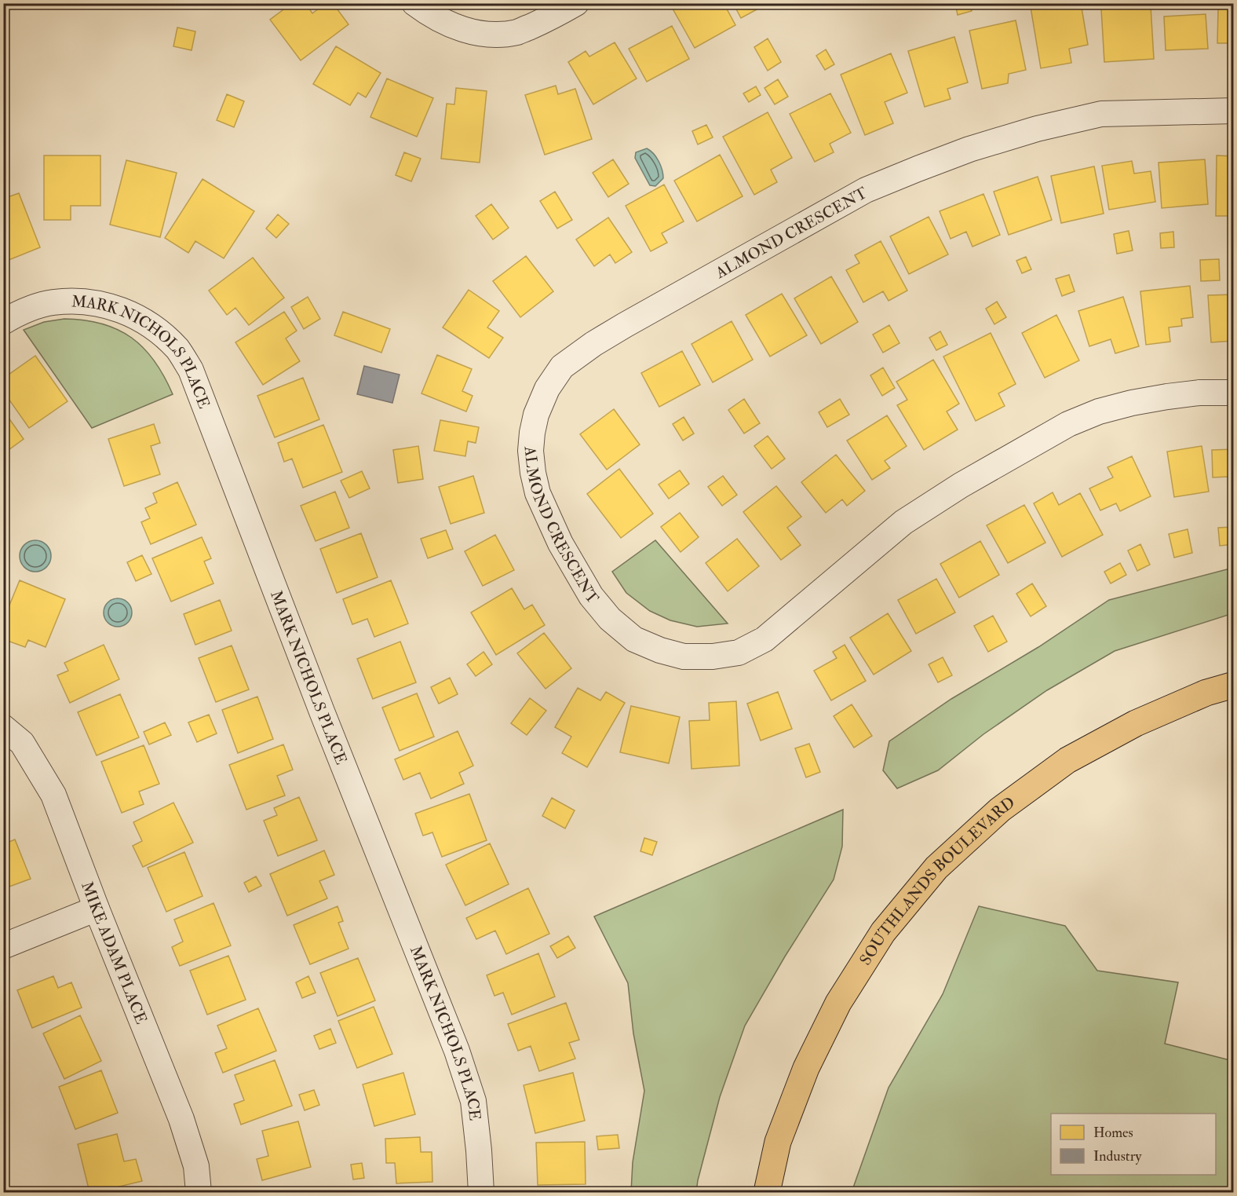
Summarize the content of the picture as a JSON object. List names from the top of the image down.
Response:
{
  "streets": {
    "main road": ["SOUTHLANDS BOULEVARD"],
    "street": ["ALMOND CRESCENT", "MARK NICHOLS PLACE", "MIKE ADAM PLACE"]
  },
  "legend": ["Homes", "Industry"]
}
